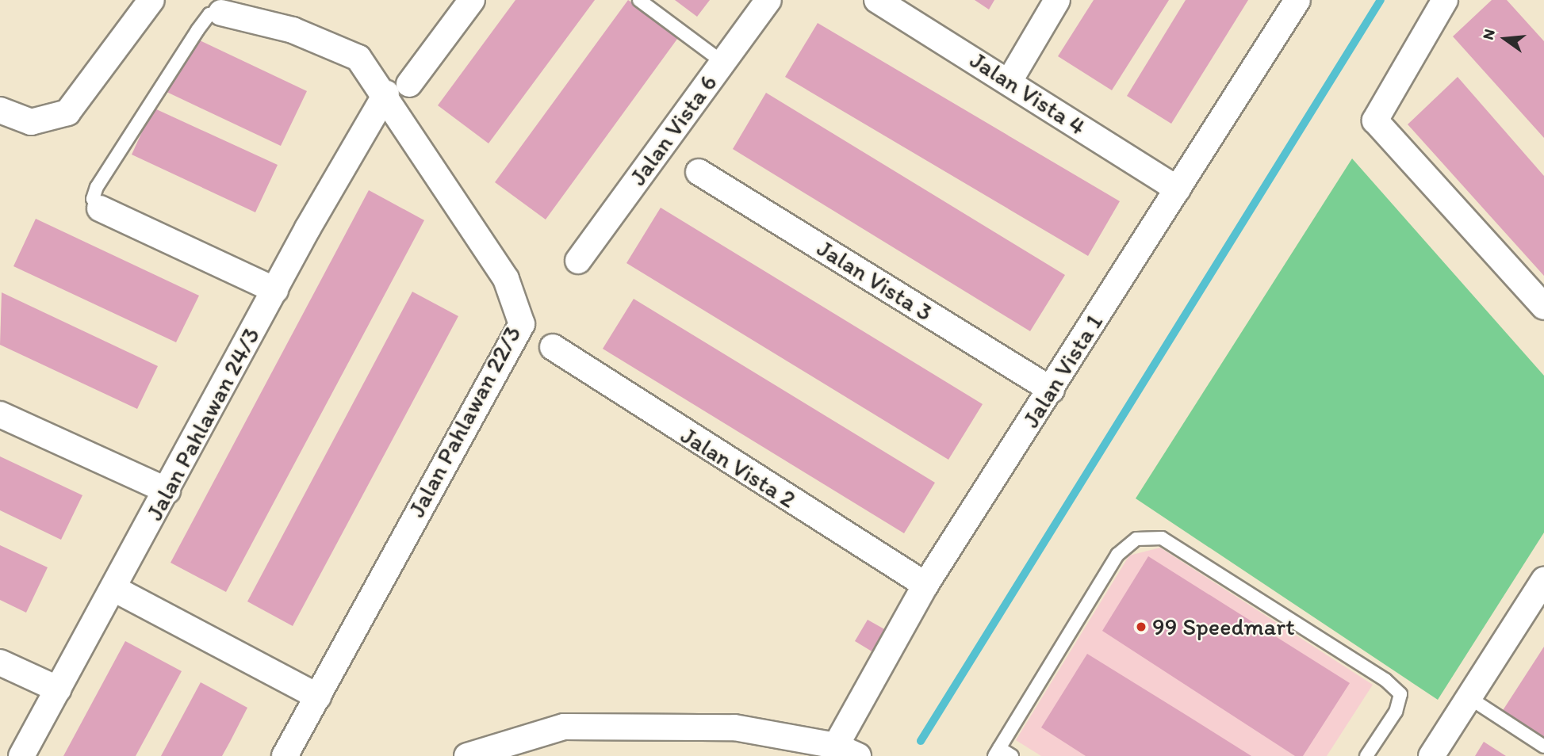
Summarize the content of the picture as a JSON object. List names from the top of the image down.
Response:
{
  "streets": {
    "street": [
      "Jalan Vista 4",
      "Jalan Vista 6",
      "Jalan Vista 3",
      "Jalan Vista 1",
      "Jalan Pahlawan 22/3",
      "Jalan Pahlawan 24/3",
      "Jalan Vista 2"
    ]
  },
  "crossings": [
    ["Jalan Vista 4", "Jalan Vista 1"],
    ["Jalan Vista 3", "Jalan Vista 1"],
    ["Jalan Vista 1", "Jalan Vista 2"],
    ["Jalan Pahlawan 22/3", "Jalan Pahlawan 24/3"]
  ],
  "places": ["99 Speedmart"],
  "north": "left"
}
